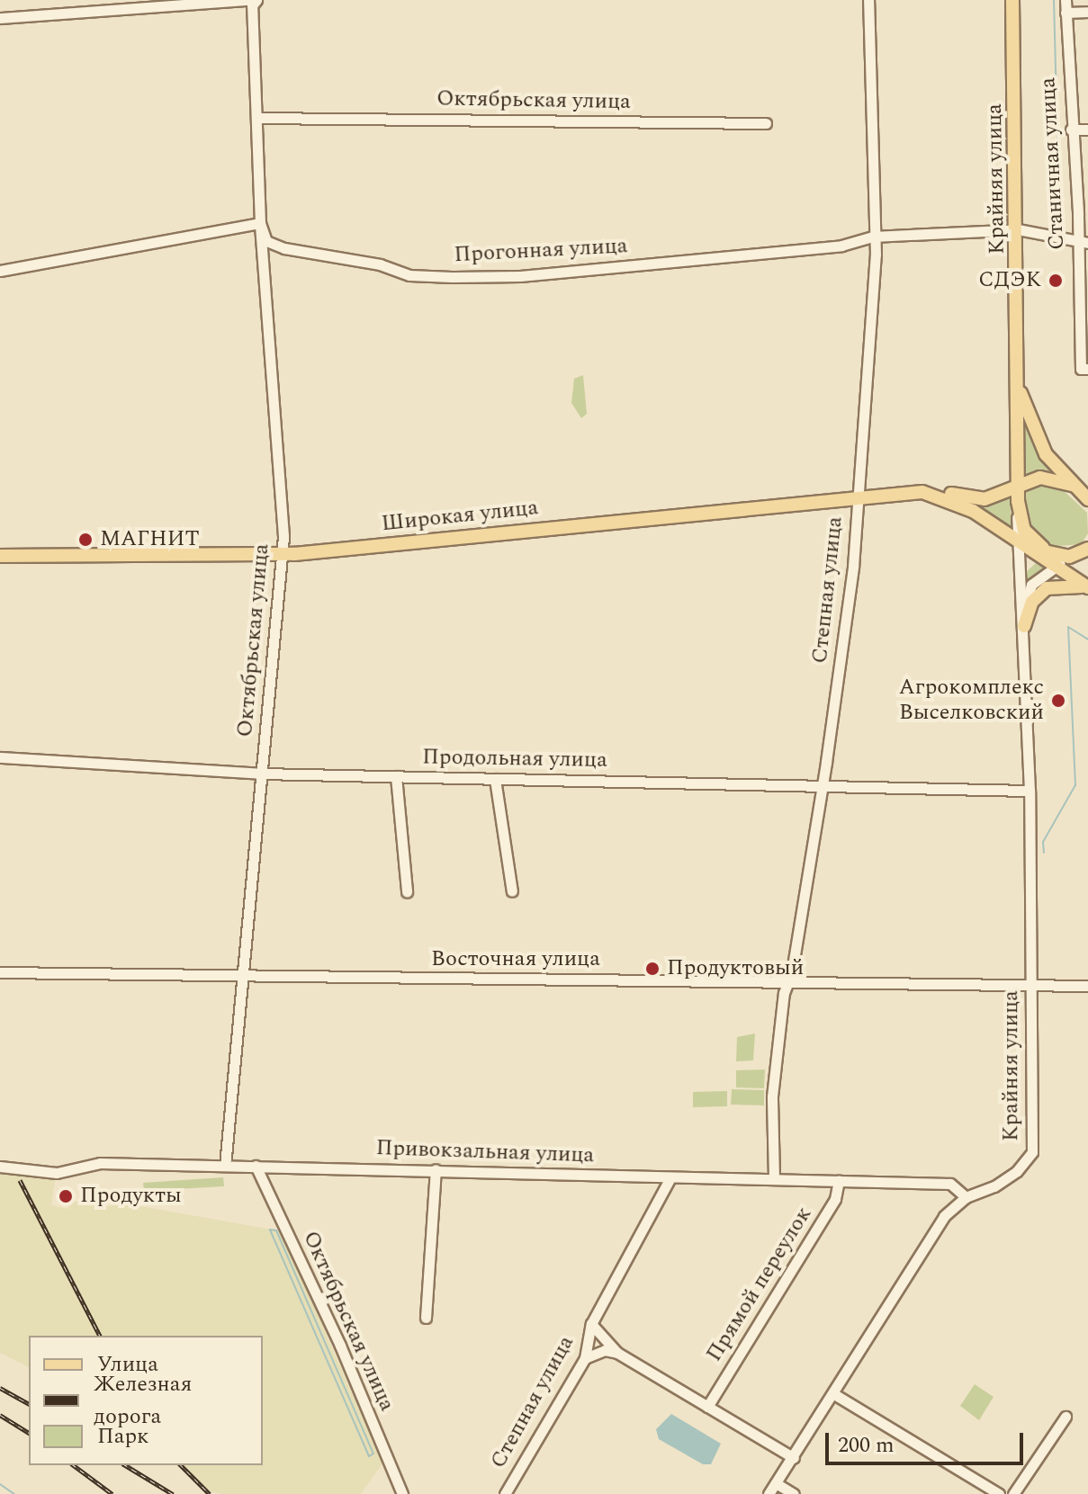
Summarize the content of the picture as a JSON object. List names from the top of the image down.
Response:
{
  "streets": {
    "main road": ["Крайняя улица", "Широкая улица"],
    "street": [
      "Октябрьская улица",
      "Станичная улица",
      "Прогонная улица",
      "Степная улица",
      "Продольная улица",
      "Восточная улица",
      "Привокзальная улица",
      "Прямой переулок"
    ]
  },
  "crossings": [
    ["Октябрьская улица", "Прогонная улица"],
    ["Октябрьская улица", "Широкая улица"],
    ["Октябрьская улица", "Продольная улица"],
    ["Октябрьская улица", "Восточная улица"],
    ["Октябрьская улица", "Привокзальная улица"],
    ["Станичная улица", "Прогонная улица"],
    ["Крайняя улица", "Прогонная улица"],
    ["Крайняя улица", "Продольная улица"],
    ["Крайняя улица", "Восточная улица"],
    ["Крайняя улица", "Привокзальная улица"],
    ["Прогонная улица", "Степная улица"],
    ["Широкая улица", "Степная улица"],
    ["Степная улица", "Продольная улица"],
    ["Степная улица", "Восточная улица"],
    ["Степная улица", "Привокзальная улица"],
    ["Привокзальная улица", "Прямой переулок"]
  ],
  "places": [
    "СДЭК",
    "МАГНИТ",
    "Агрокомплекс Выселковский",
    "Продуктовый",
    "Продукты"
  ],
  "legend": ["Улица", "Железная дорога", "Парк"],
  "scale_bar": "200 m"
}
